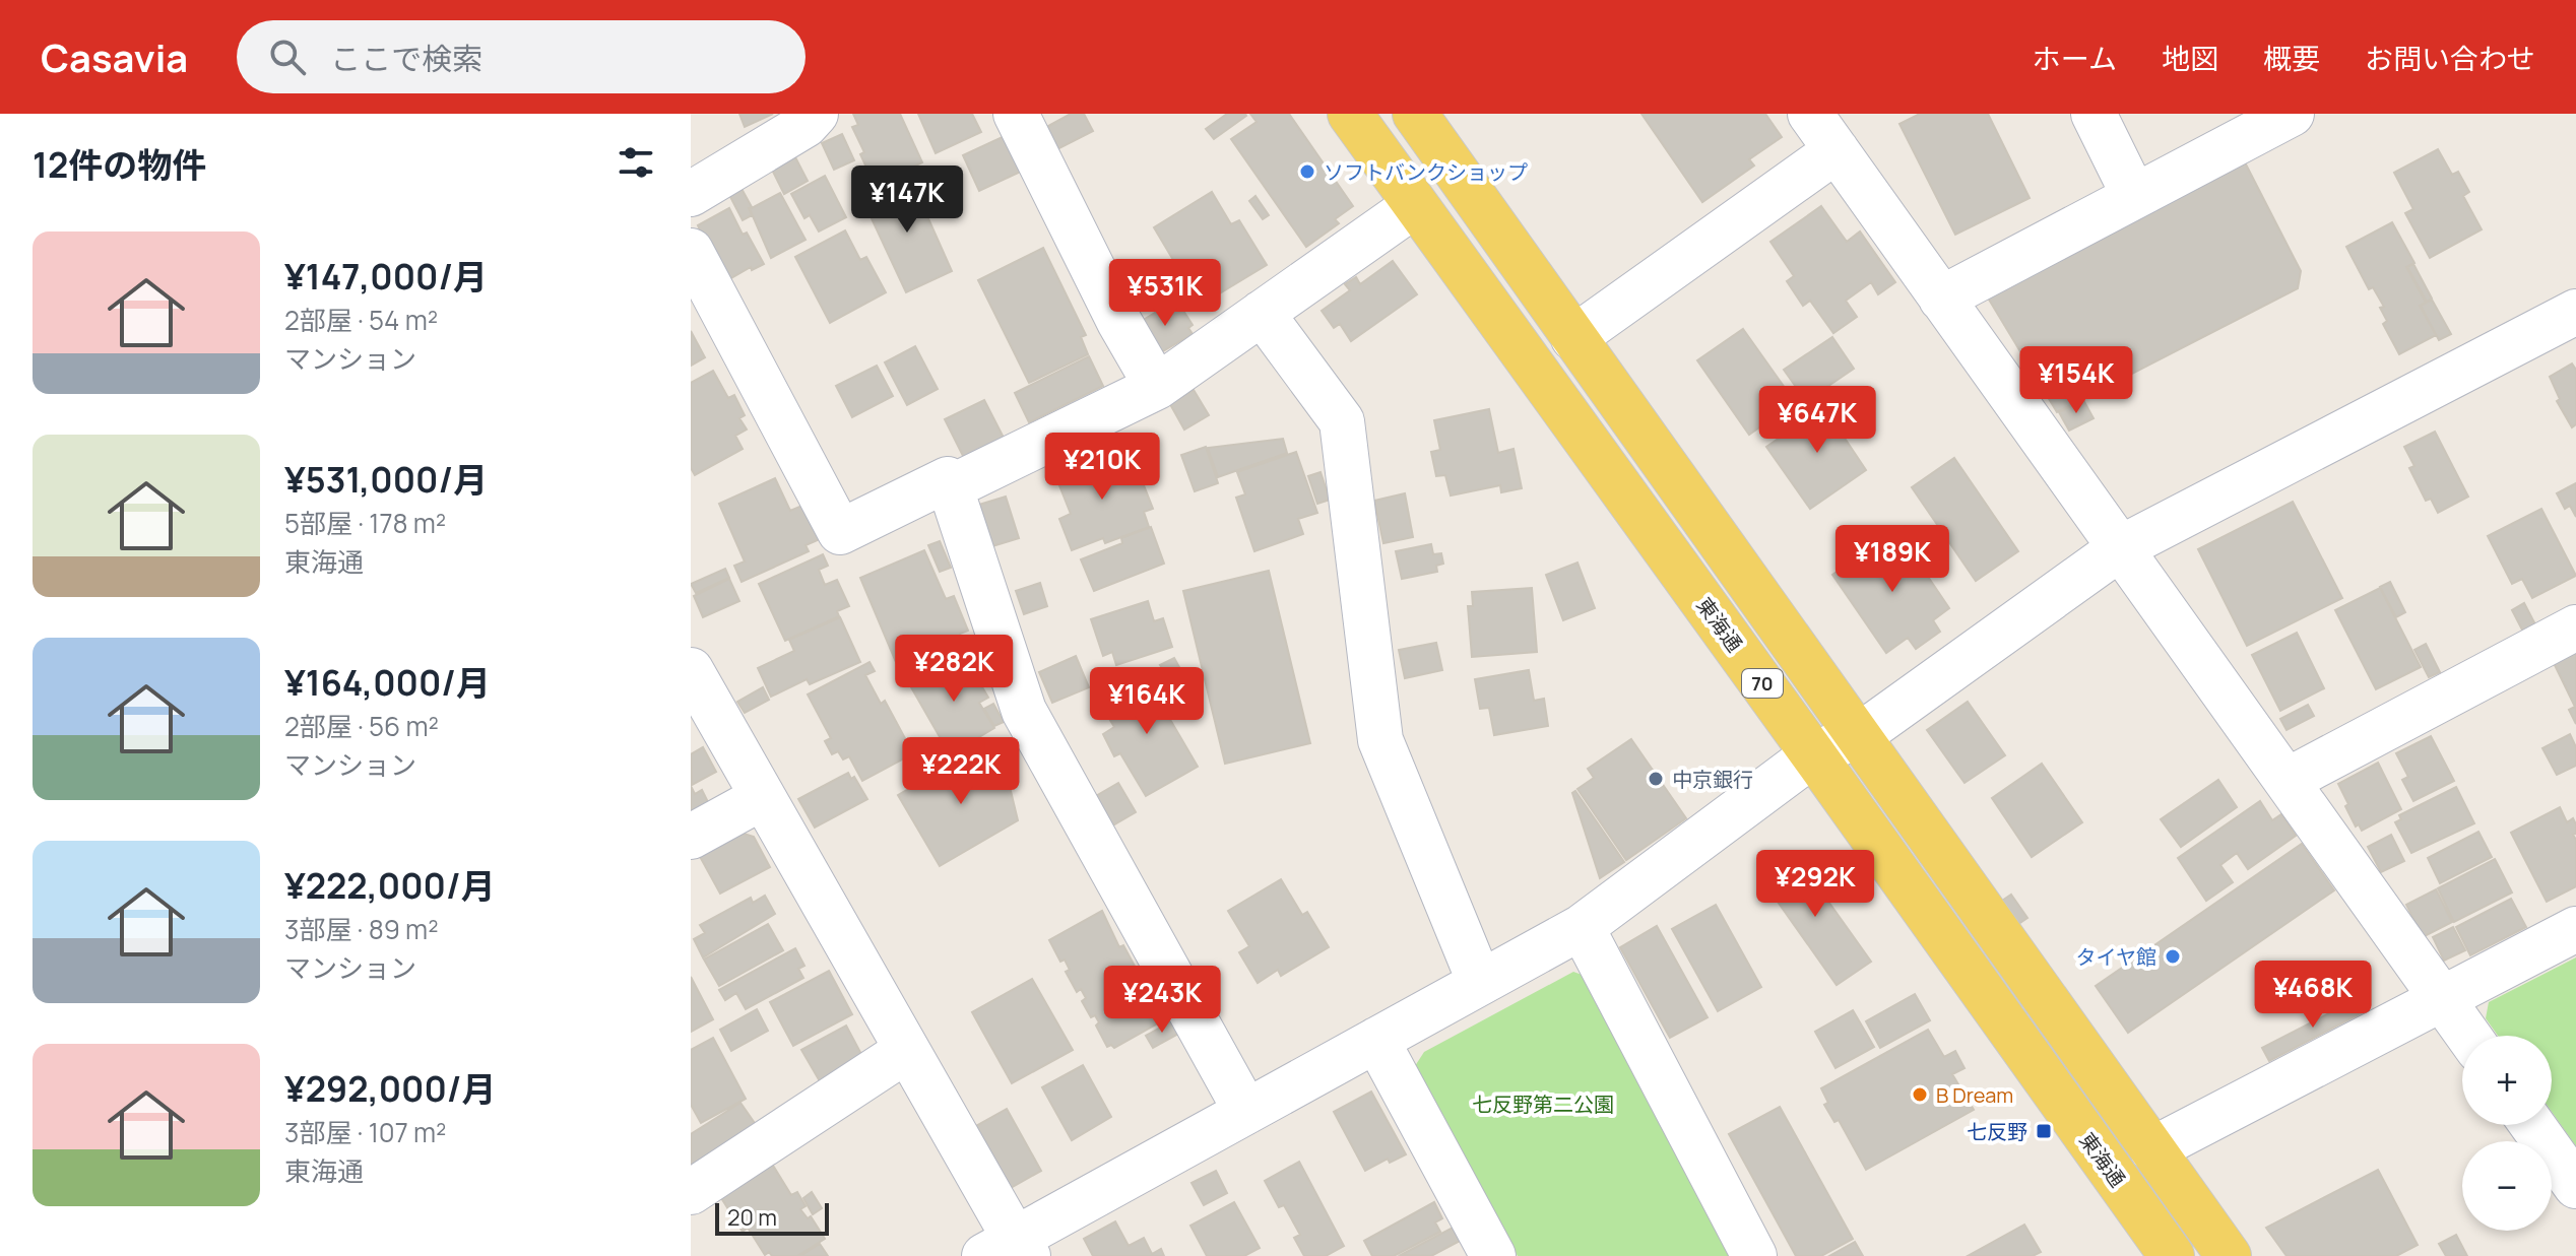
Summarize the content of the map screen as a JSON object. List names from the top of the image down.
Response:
{
  "streets": {
    "main road": ["東海通", "70"]
  },
  "parks": ["七反野第二公園"],
  "places": {
    "other": [
      "ソフトバンクショップ",
      "中京銀行",
      "タイヤ館",
      "B Dream"
    ],
    "transit": ["七反野"]
  },
  "scale_bar": "20 m",
  "page": {
    "header": "Casavia",
    "search": "ここで検索",
    "nav": [
      "ホーム",
      "地図",
      "概要",
      "お問い合わせ"
    ],
    "heading": "12件の物件",
    "price": [
      "¥147K",
      "¥531K",
      "¥154K",
      "¥647K",
      "¥210K",
      "¥189K",
      "¥282K",
      "¥164K",
      "¥222K",
      "¥292K",
      "¥468K",
      "¥243K"
    ],
    "list": [
      {
        "name": "¥147,000/月",
        "note": "2部屋 · 54 m² · マンション"
      },
      {
        "name": "¥531,000/月",
        "note": "5部屋 · 178 m² · 東海通"
      },
      {
        "name": "¥164,000/月",
        "note": "2部屋 · 56 m² · マンション"
      },
      {
        "name": "¥222,000/月",
        "note": "3部屋 · 89 m² · マンション"
      },
      {
        "name": "¥292,000/月",
        "note": "3部屋 · 107 m² · 東海通"
      }
    ],
    "map_buttons": ["+", "−"],
    "scale": "20 m"
  }
}
